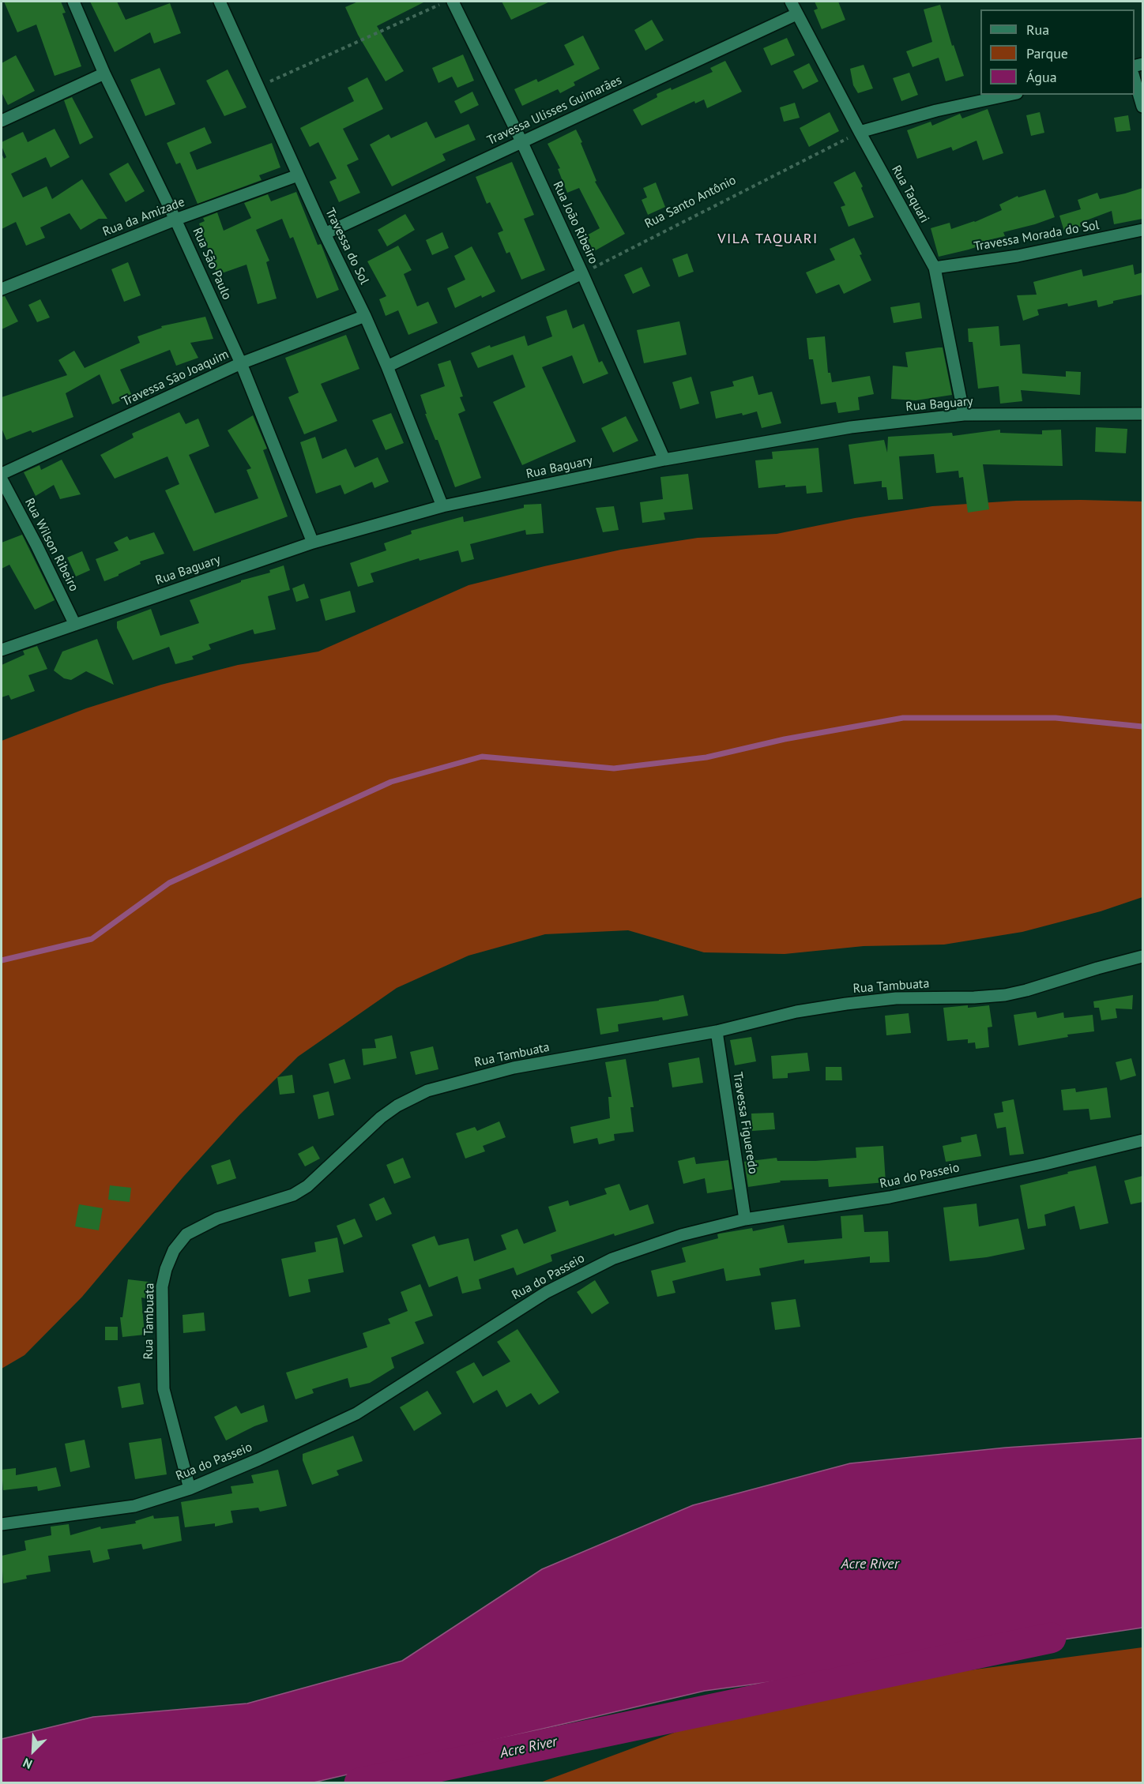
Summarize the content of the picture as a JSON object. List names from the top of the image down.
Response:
{
  "streets": {
    "street": [
      "Travessa Ulisses Guimarães",
      "Rua Taquari",
      "Rua da Amizade",
      "Rua João Ribeiro",
      "Travessa Morada do Sol",
      "Travessa do Sol",
      "Rua São Paulo",
      "Travessa São Joaquim",
      "Rua Baguary",
      "Rua Wilson Ribeiro",
      "Rua Tambuata",
      "Travessa Figueredo",
      "Rua do Passeio"
    ],
    "path": ["Rua Santo Antônio"]
  },
  "crossings": [
    ["Travessa Ulisses Guimarães", "Rua Taquari"],
    ["Travessa Ulisses Guimarães", "Rua João Ribeiro"],
    ["Travessa Ulisses Guimarães", "Travessa do Sol"],
    ["Rua Taquari", "Rua Santo Antônio"],
    ["Rua Taquari", "Travessa Morada do Sol"],
    ["Rua Taquari", "Rua Baguary"],
    ["Rua Santo Antônio", "Rua João Ribeiro"],
    ["Rua da Amizade", "Travessa do Sol"],
    ["Rua da Amizade", "Rua São Paulo"],
    ["Rua João Ribeiro", "Rua Baguary"],
    ["Travessa do Sol", "Travessa São Joaquim"],
    ["Travessa do Sol", "Rua Baguary"],
    ["Rua São Paulo", "Travessa São Joaquim"],
    ["Rua São Paulo", "Rua Baguary"],
    ["Rua Baguary", "Rua Wilson Ribeiro"],
    ["Rua Tambuata", "Travessa Figueredo"],
    ["Rua Tambuata", "Rua do Passeio"],
    ["Travessa Figueredo", "Rua do Passeio"]
  ],
  "districts": ["VILA TAQUARI"],
  "water": ["Acre River"],
  "legend": ["Rua", "Parque", "Água"],
  "north": "bottom left"
}
